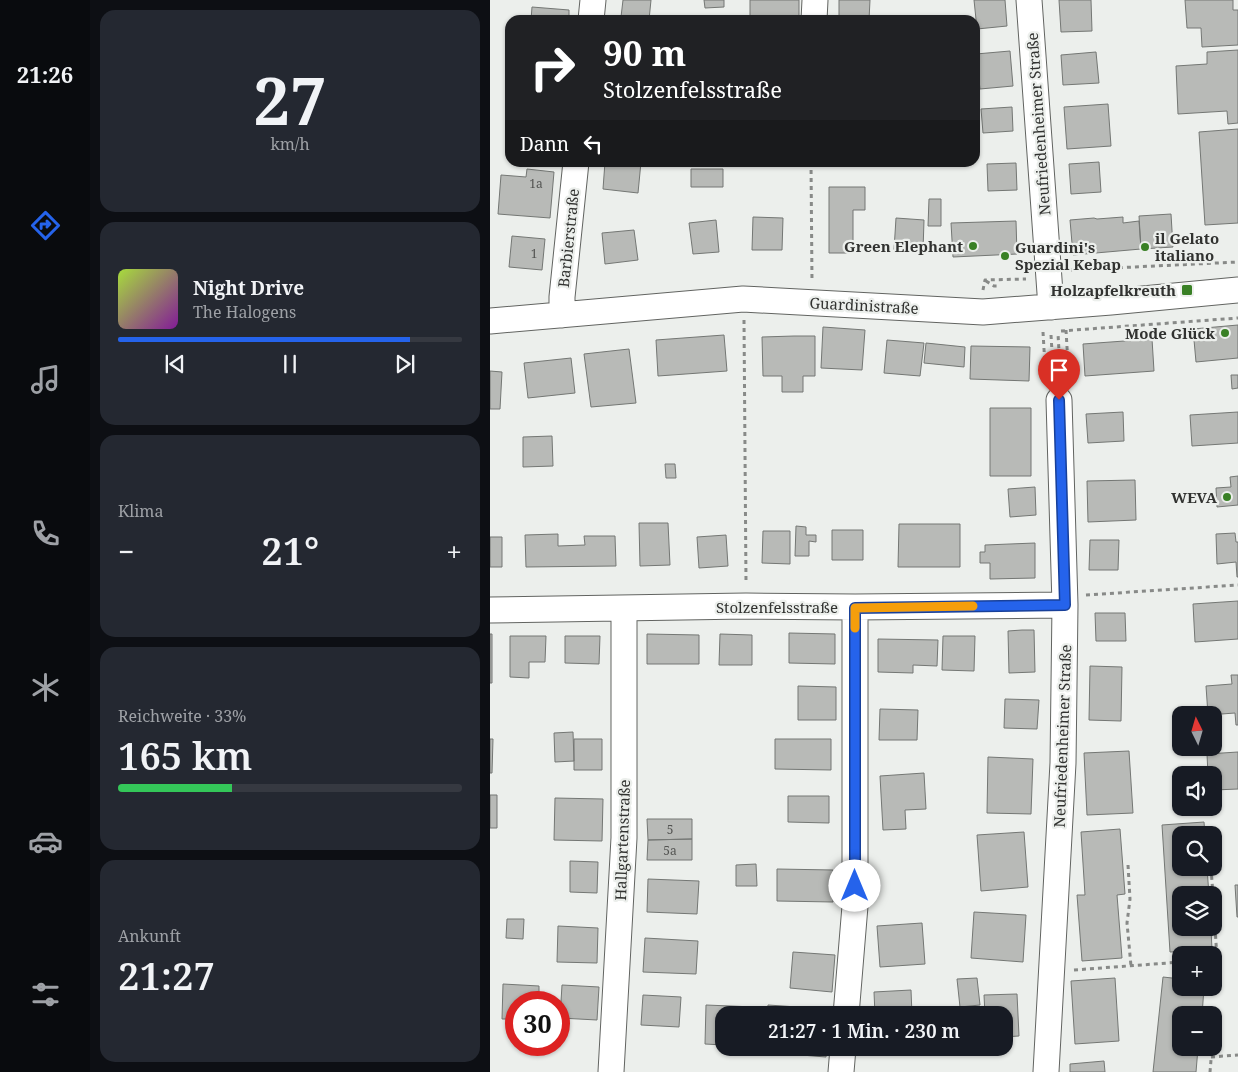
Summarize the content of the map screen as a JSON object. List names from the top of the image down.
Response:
{
  "streets": {
    "street": [
      "Neufriedenheimer Straße",
      "Barbierstraße",
      "Guardinistraße",
      "Stolzenfelsstraße",
      "Hallgartenstraße"
    ]
  },
  "crossings": [
    ["Neufriedenheimer Straße", "Guardinistraße"],
    ["Neufriedenheimer Straße", "Stolzenfelsstraße"],
    ["Barbierstraße", "Guardinistraße"],
    ["Stolzenfelsstraße", "Hallgartenstraße"]
  ],
  "places": {
    "other": [
      "Green Elephant",
      "il Gelato italiano",
      "Guardini's Spezial Kebap",
      "Mode Glück",
      "WEVA"
    ],
    "transit": ["Holzapfelkreuth"]
  },
  "house_numbers": [
    "1a",
    "1",
    "5",
    "5a"
  ],
  "north": "top",
  "page": {
    "tabs": "21:26",
    "tile": [
      ["27", "km/h"],
      "Klima",
      ["Reichweite · 33%", "165 km"],
      ["Ankunft", "21:27"]
    ],
    "turn": ["90 m", "Stolzenfelsstraße"],
    "then": "Dann",
    "song": ["Night Drive", "The Halogens"],
    "heat": ["−", "21°", "+"],
    "map_buttons": ["+", "−"],
    "limit": "30",
    "trip": "21:27 · 1 Min. · 230 m"
  }
}
